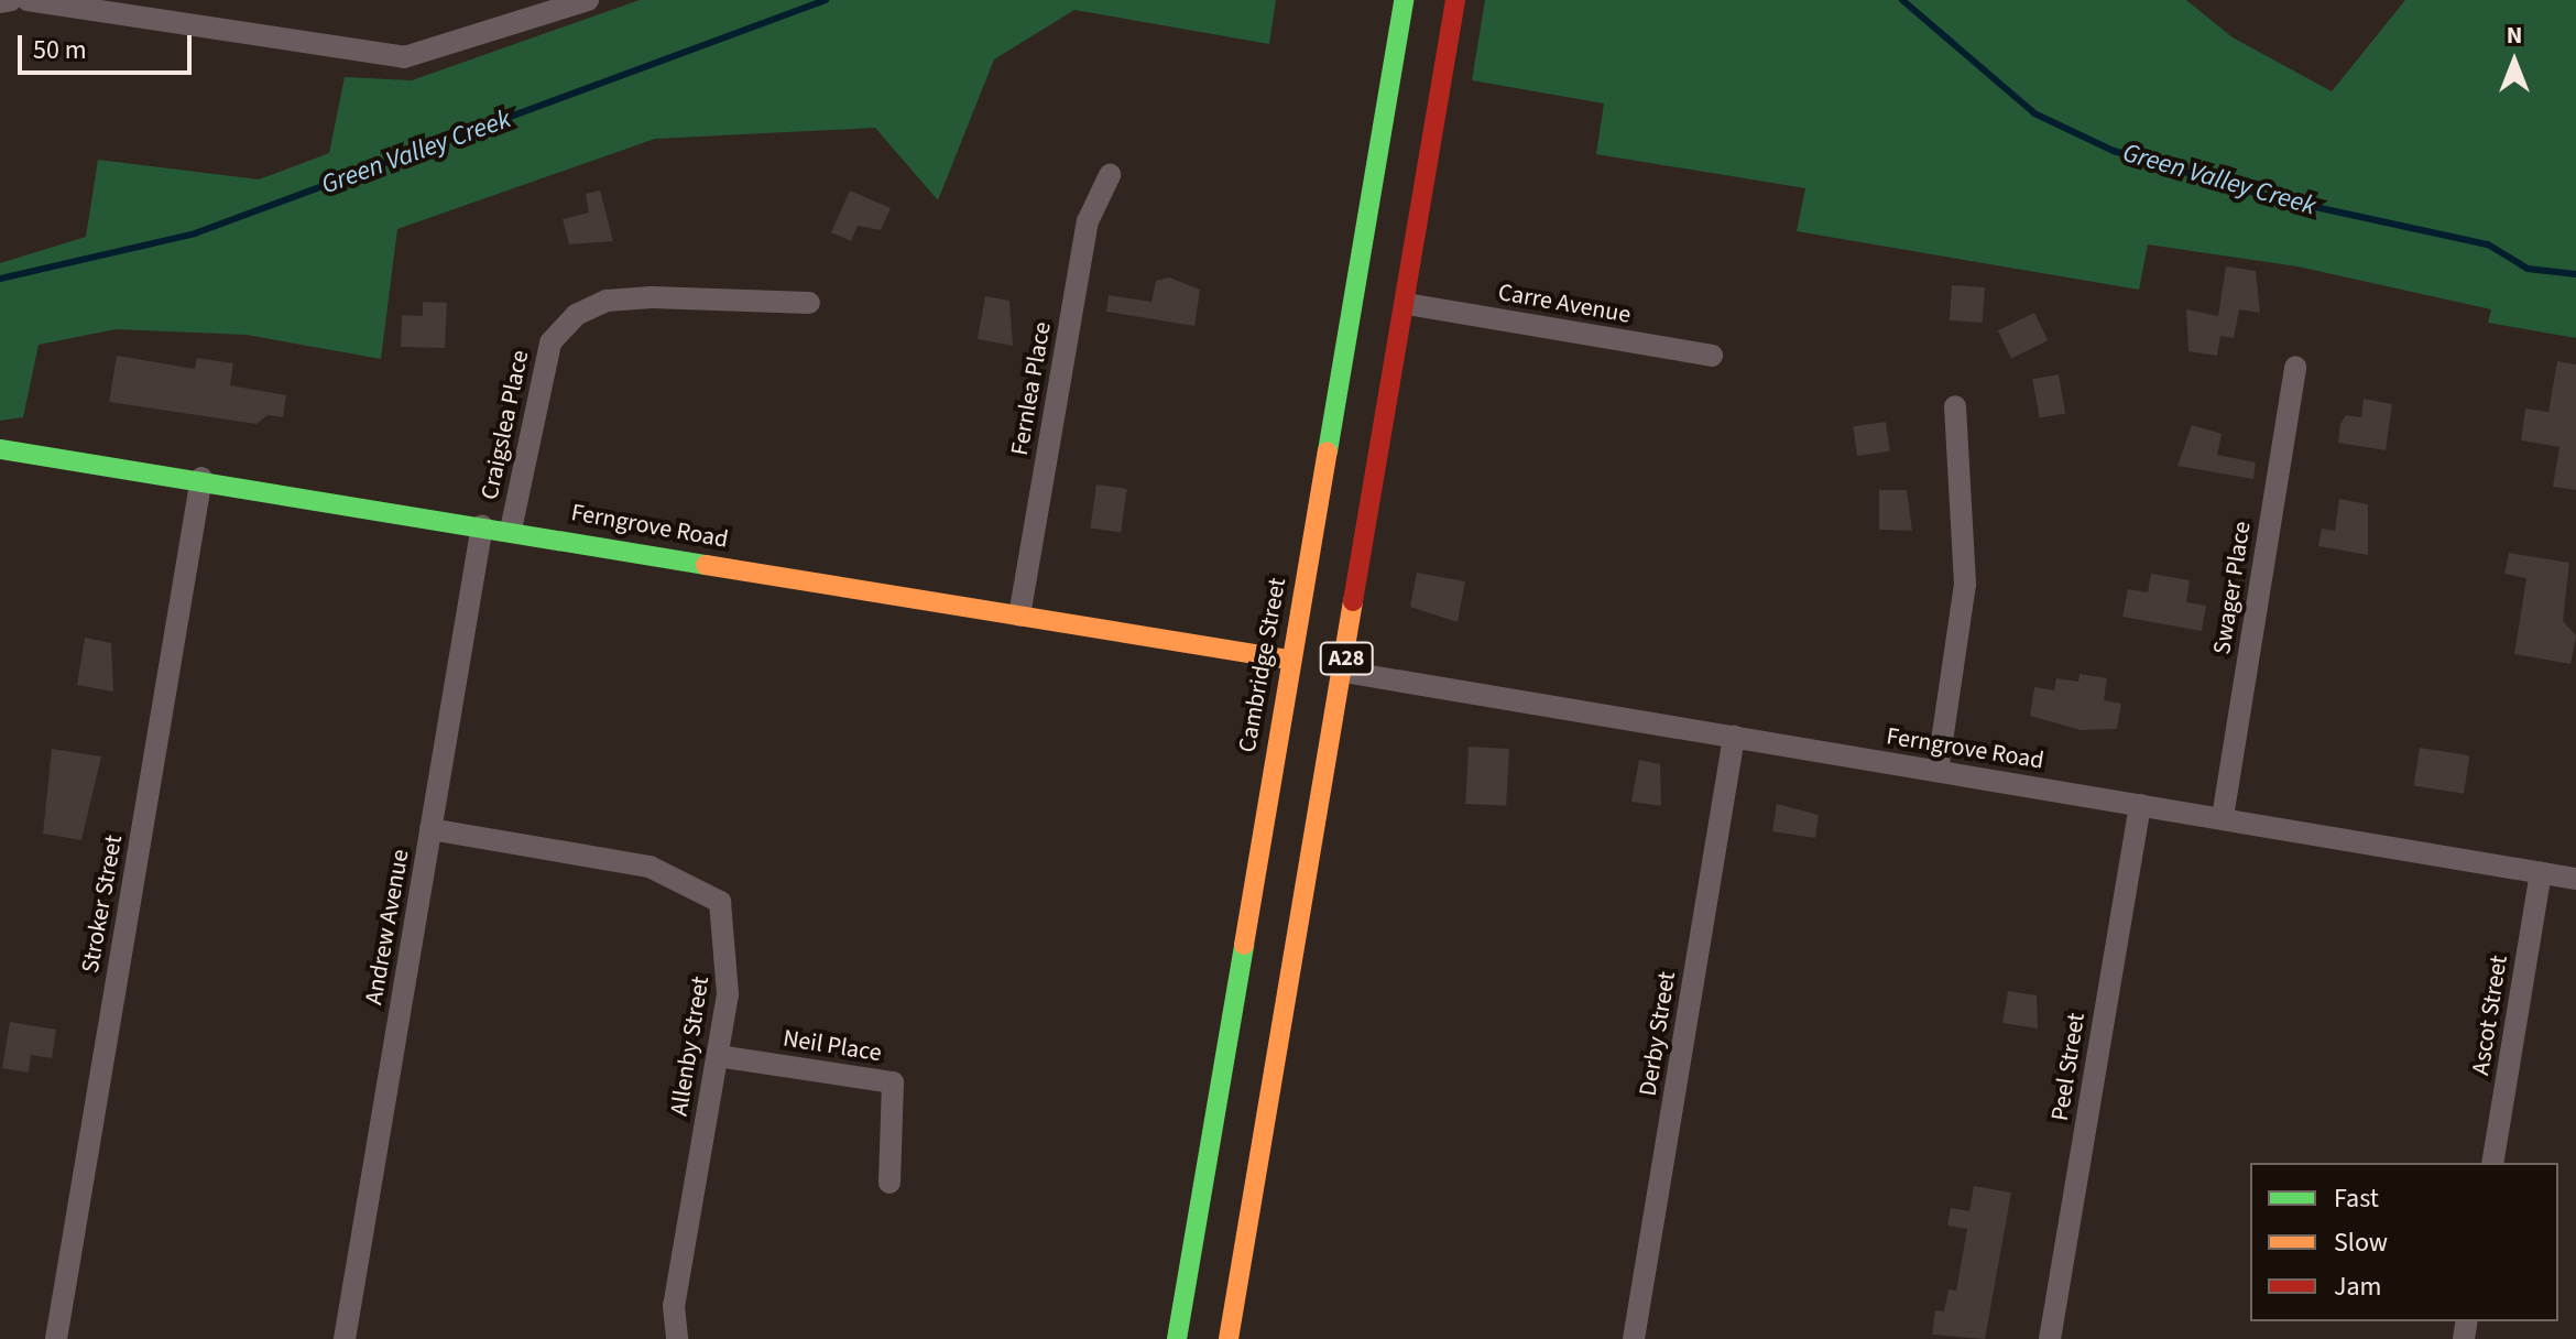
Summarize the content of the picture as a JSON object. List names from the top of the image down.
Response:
{
  "streets": {
    "main road": ["Ferngrove Road", "A28", "Cambridge Street"],
    "street": [
      "Carre Avenue",
      "Fernlea Place",
      "Craigslea Place",
      "Swager Place",
      "Stroker Street",
      "Andrew Avenue",
      "Ascot Street",
      "Derby Street",
      "Allenby Street",
      "Neil Place",
      "Peel Street"
    ]
  },
  "crossings": [
    ["Carre Avenue", "A28"],
    ["Fernlea Place", "Ferngrove Road"],
    ["Craigslea Place", "Ferngrove Road"],
    ["Ferngrove Road", "Swager Place"],
    ["Ferngrove Road", "A28"],
    ["Ferngrove Road", "Cambridge Street"],
    ["Ferngrove Road", "Stroker Street"],
    ["Ferngrove Road", "Andrew Avenue"],
    ["Ferngrove Road", "Ascot Street"],
    ["Ferngrove Road", "Derby Street"],
    ["Ferngrove Road", "Peel Street"],
    ["Andrew Avenue", "Allenby Street"],
    ["Allenby Street", "Neil Place"]
  ],
  "water": ["Green Valley Creek"],
  "legend": ["Fast", "Slow", "Jam"],
  "scale_bar": "50 m",
  "north": "top"
}
